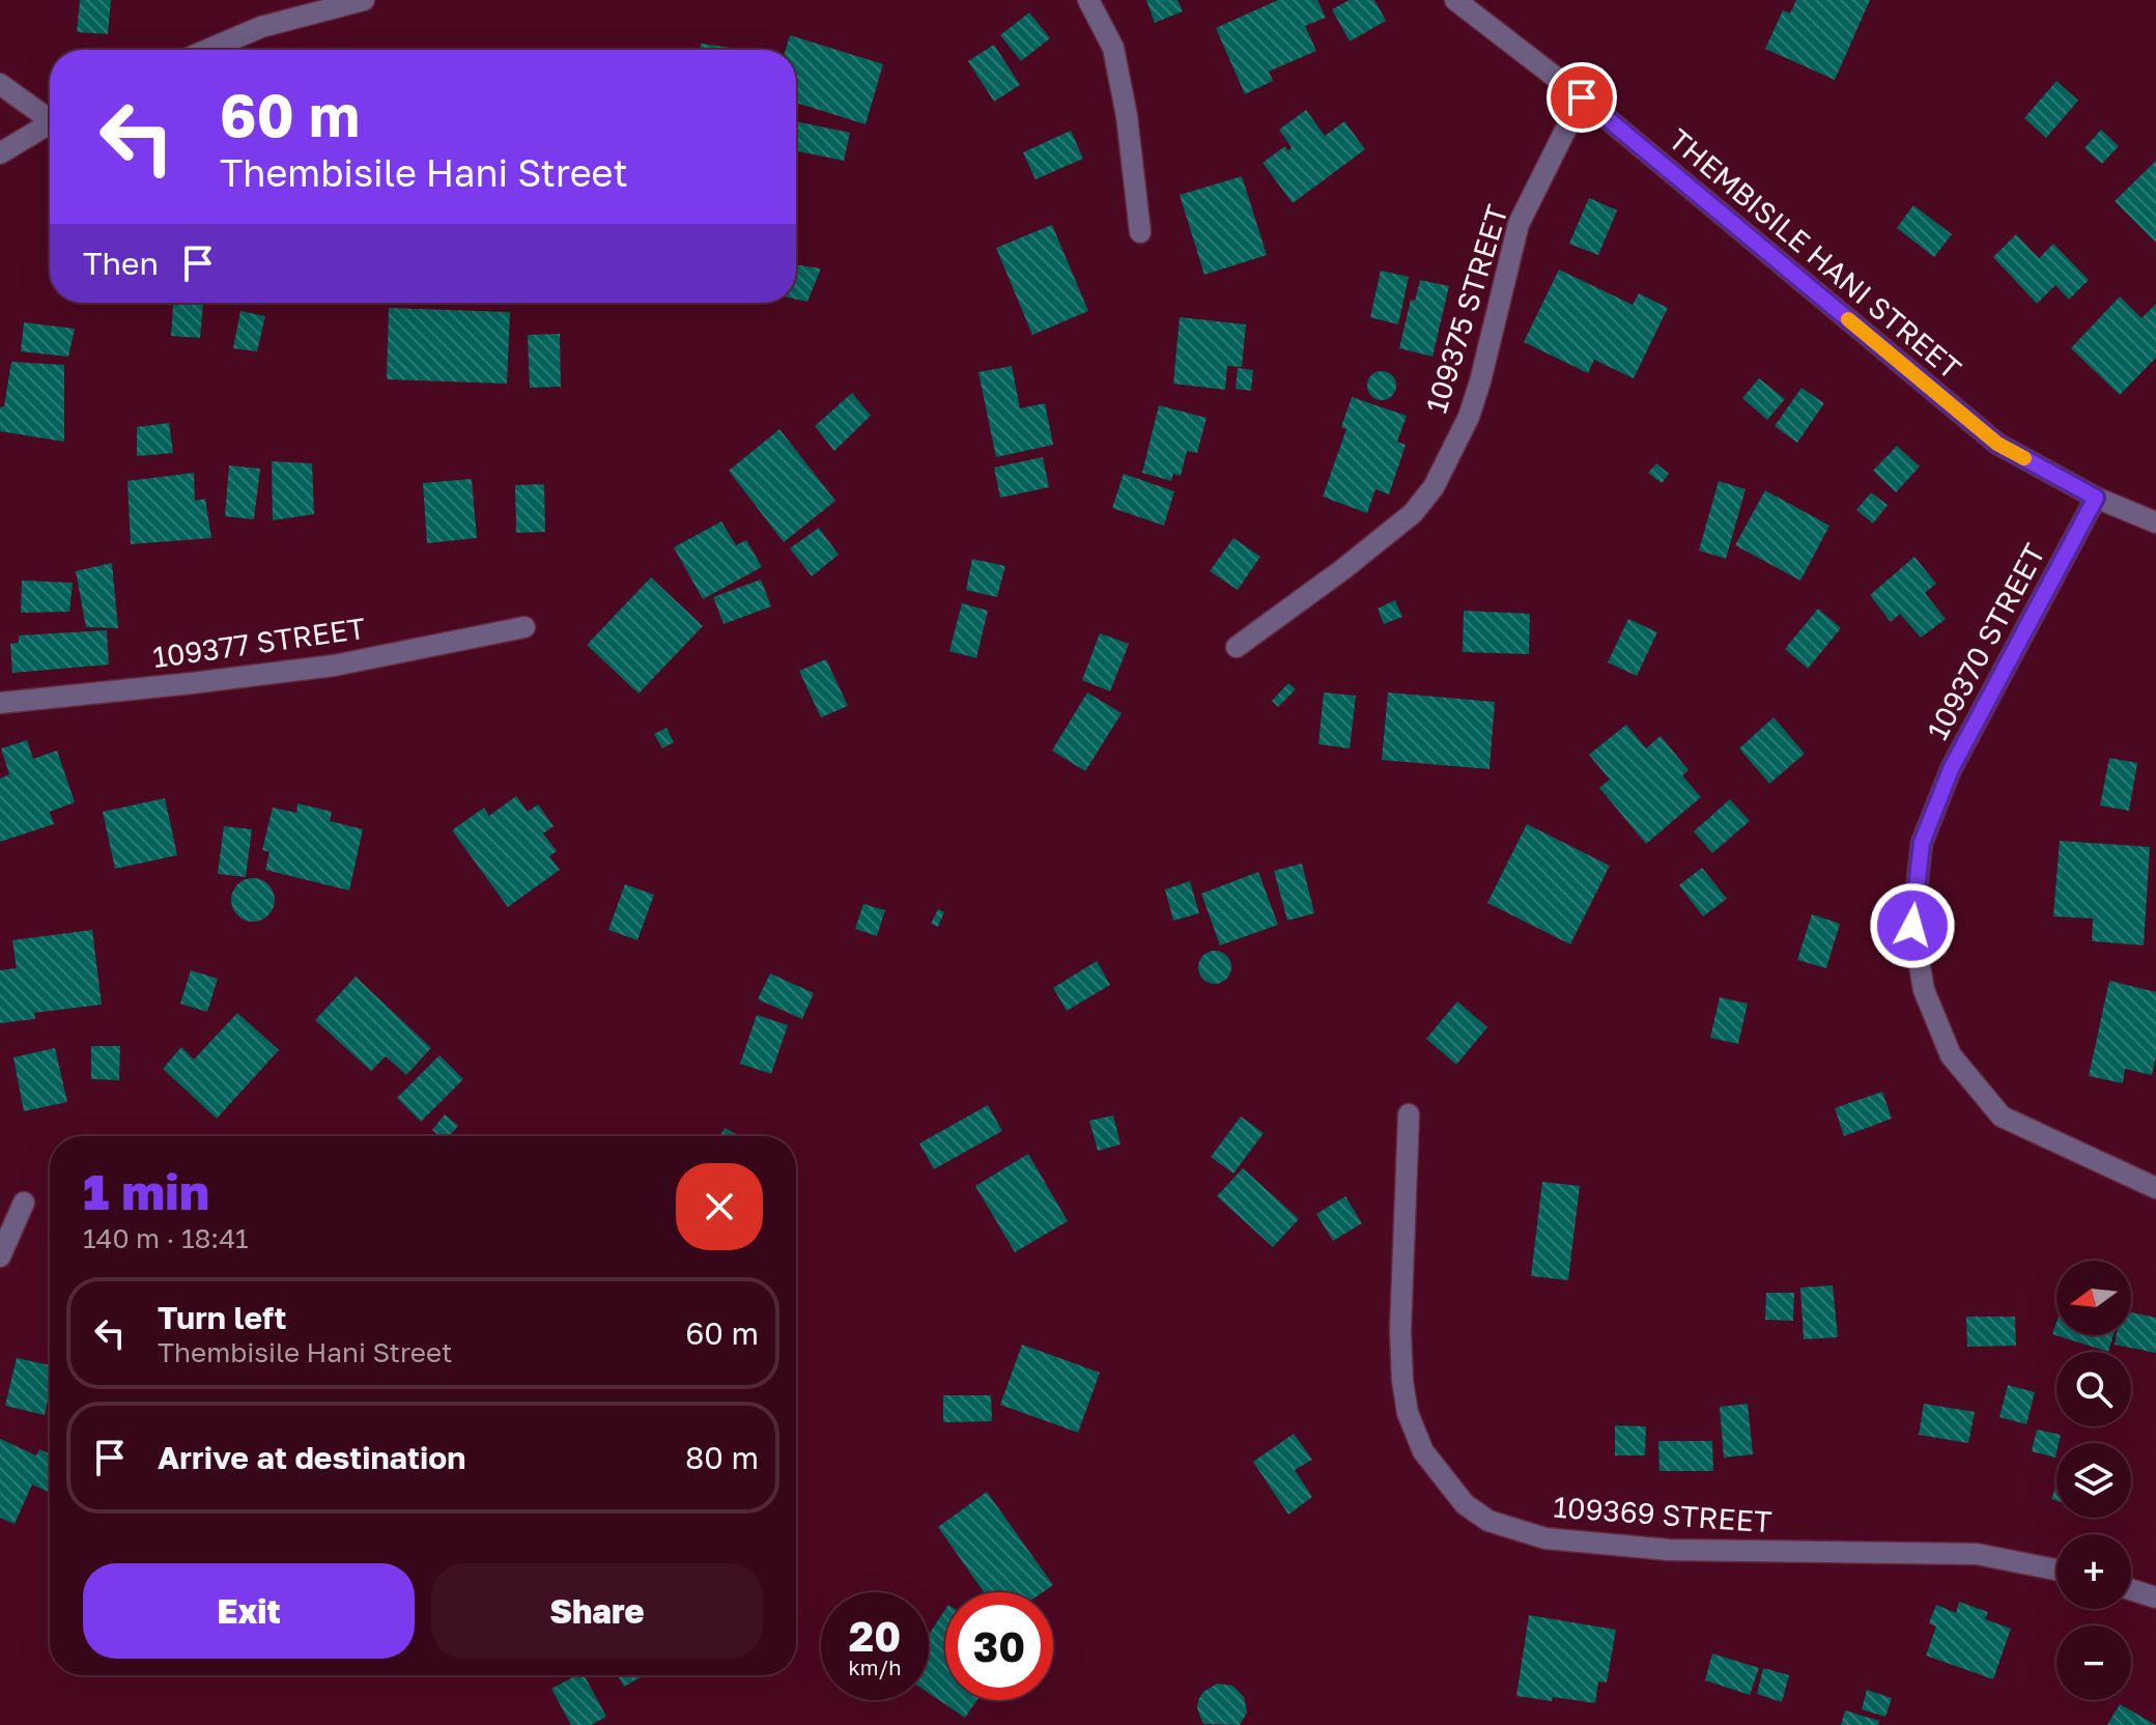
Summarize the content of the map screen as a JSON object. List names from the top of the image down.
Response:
{
  "streets": {
    "street": [
      "THEMBISILE HANI STREET",
      "109375 STREET",
      "109370 STREET",
      "109377 STREET",
      "109369 STREET"
    ]
  },
  "crossings": [
    ["THEMBISILE HANI STREET", "109375 STREET"],
    ["THEMBISILE HANI STREET", "109370 STREET"]
  ],
  "north": "left",
  "page": {
    "turn": ["60 m", "Thembisile Hani Street"],
    "then": "Then",
    "heading": ["1 min", "140 m · 18:41"],
    "map_buttons": ["+", "−"],
    "list": [
      {
        "name": "Turn left",
        "note": "Thembisile Hani Street",
        "value": "60 m"
      },
      {
        "name": "Arrive at destination",
        "value": "80 m"
      }
    ],
    "buttons": ["Exit", "Share"],
    "speed": "20 km/h",
    "limit": "30"
  }
}
